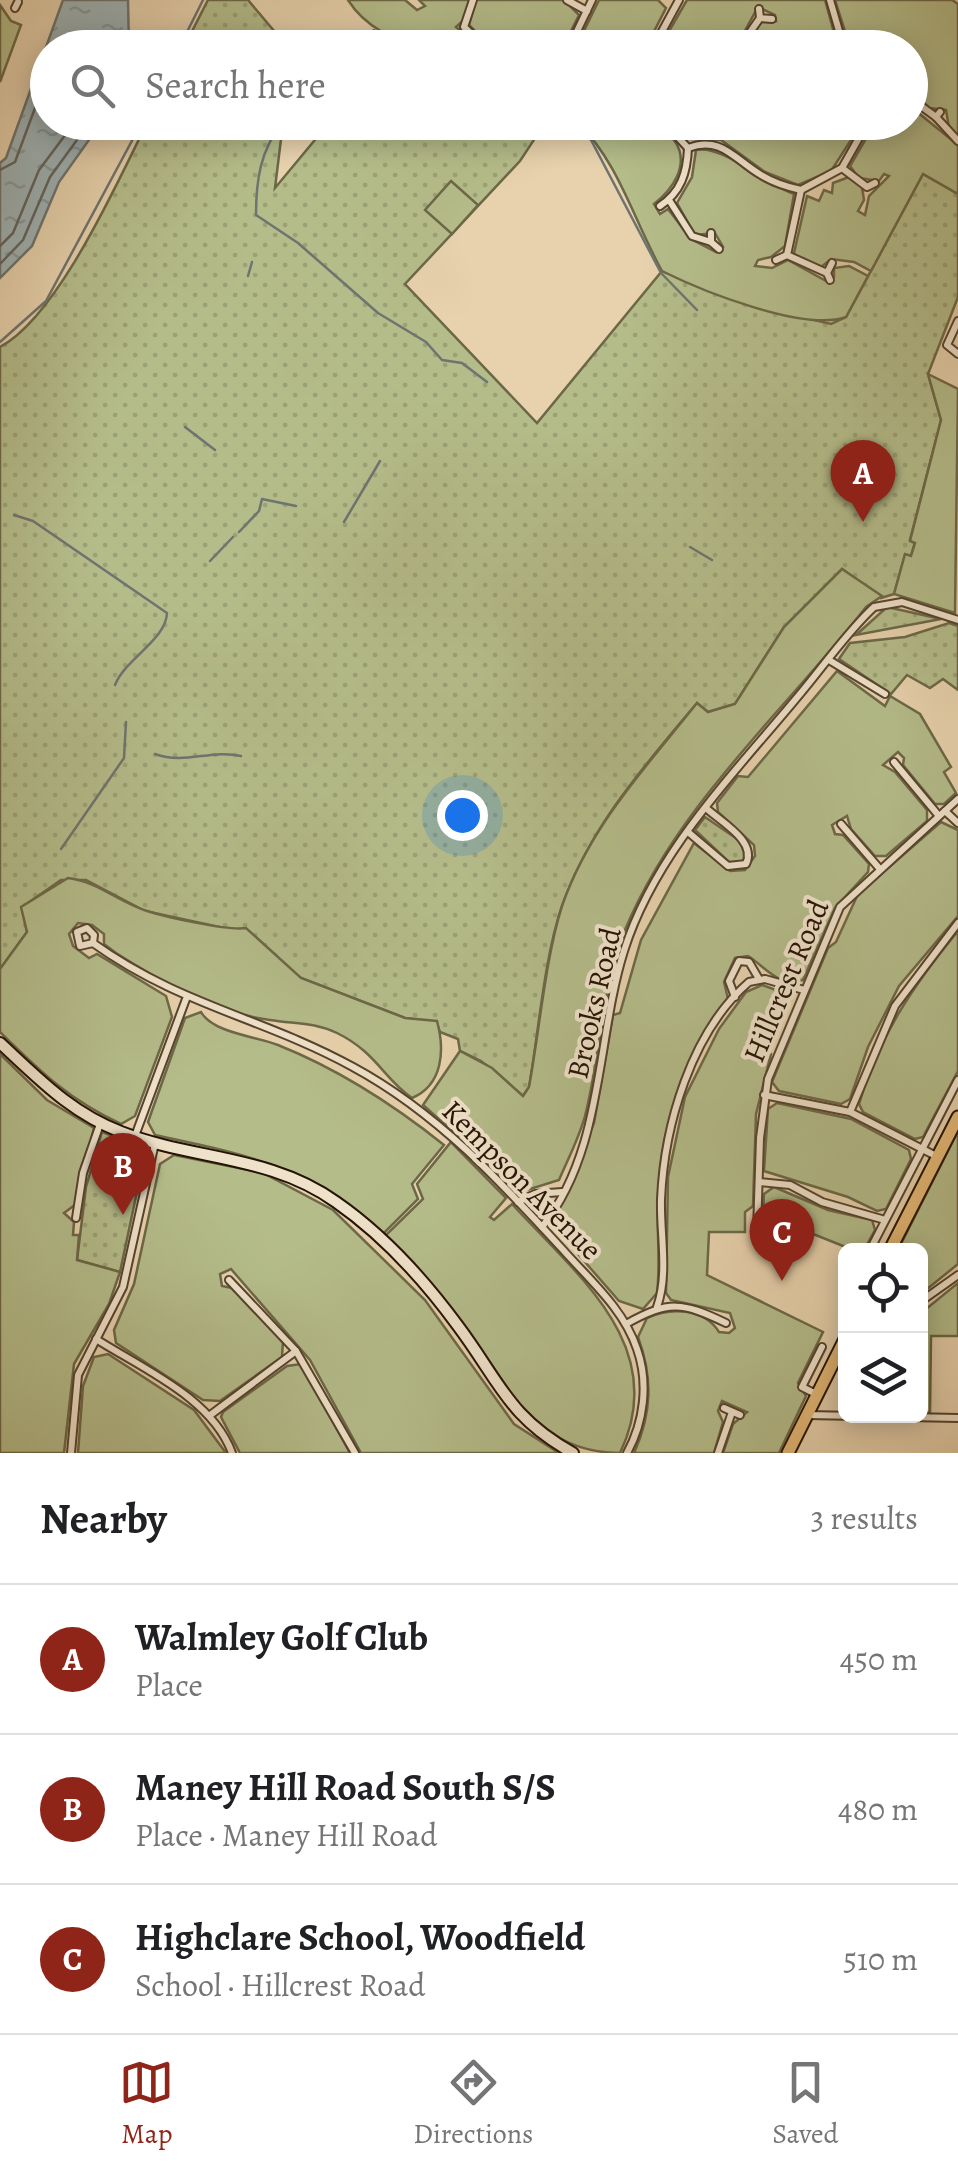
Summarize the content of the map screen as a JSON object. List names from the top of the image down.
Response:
{
  "streets": {
    "street": ["Hillcrest Road", "Brooks Road", "Kempson Avenue"]
  },
  "crossings": [
    ["Brooks Road", "Kempson Avenue"]
  ],
  "page": {
    "search": "Search here",
    "pins": ["A", "B", "C"],
    "heading": ["Nearby", "3 results"],
    "list": [
      {
        "mark": "A",
        "name": "Walmley Golf Club",
        "note": "Place",
        "value": "450 m"
      },
      {
        "mark": "B",
        "name": "Maney Hill Road South S/S",
        "note": "Place · Maney Hill Road",
        "value": "480 m"
      },
      {
        "mark": "C",
        "name": "Highclare School, Woodfield",
        "note": "School · Hillcrest Road",
        "value": "510 m"
      }
    ],
    "nav": ["Map", "Directions", "Saved"]
  }
}
